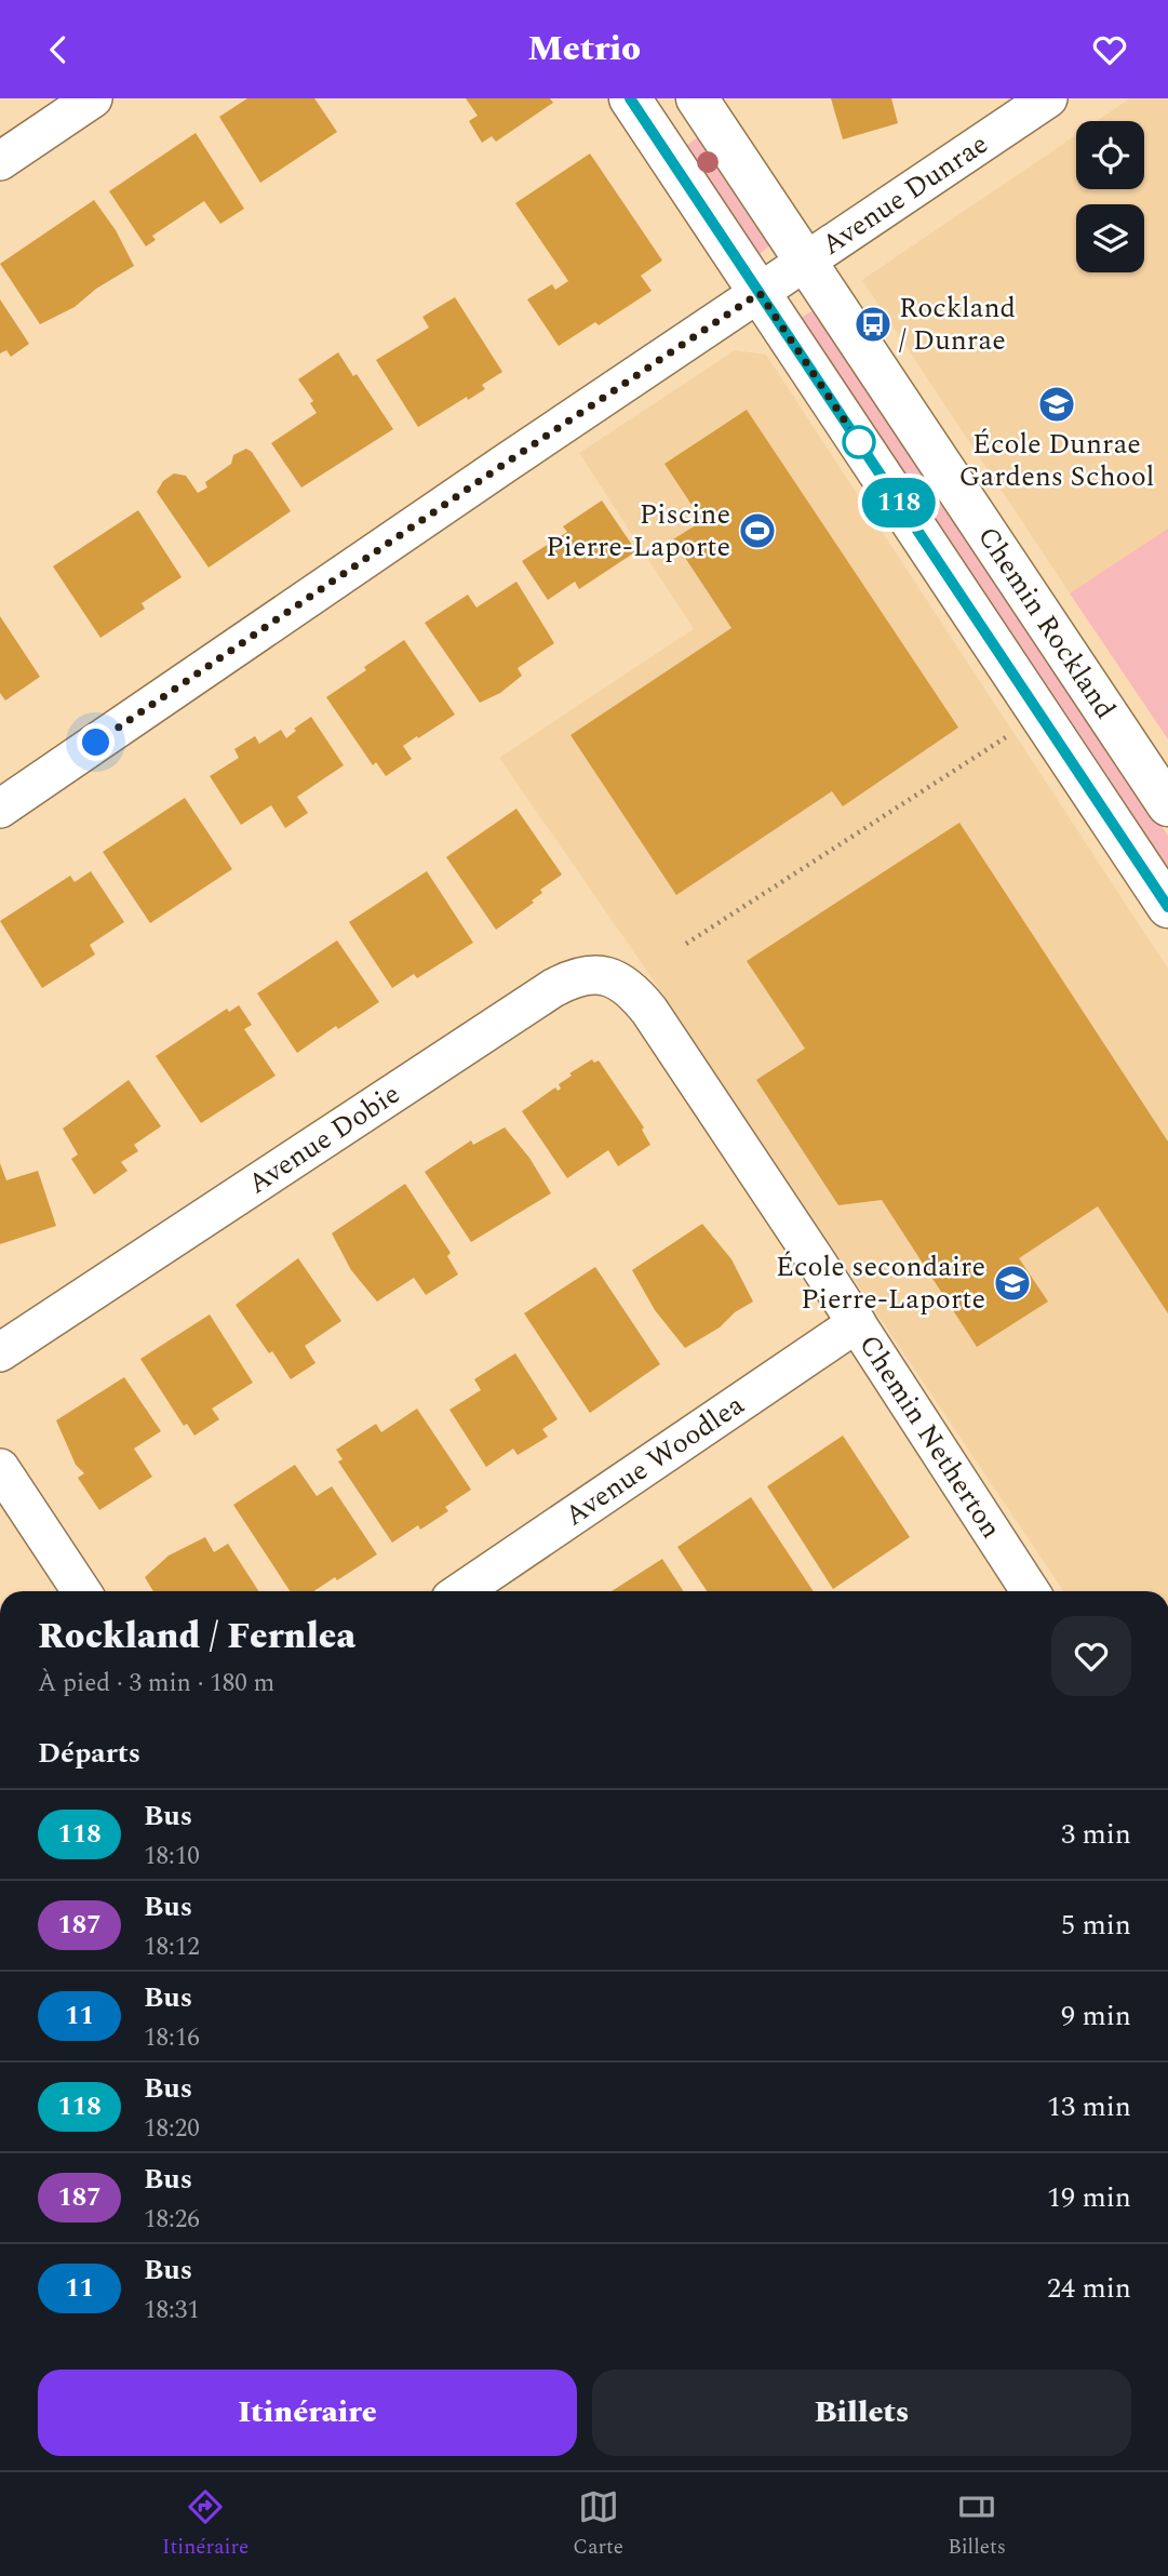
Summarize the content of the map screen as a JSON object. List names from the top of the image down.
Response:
{
  "streets": {
    "street": [
      "Avenue Dunrae",
      "Chemin Rockland",
      "Avenue Dobie",
      "Chemin Netherton",
      "Avenue Woodlea"
    ]
  },
  "crossings": [
    ["Avenue Dunrae", "Chemin Rockland"],
    ["Avenue Dobie", "Chemin Netherton"],
    ["Chemin Netherton", "Avenue Woodlea"]
  ],
  "places": {
    "bus stop": ["Rockland / Dunrae"],
    "school or university": ["École Dunrae Gardens School", "École secondaire Pierre-Laporte"],
    "sports": ["Piscine Pierre-Laporte"]
  },
  "lines": ["bus line 118"],
  "page": {
    "header": "Metrio",
    "on_map": "118",
    "heading": [
      ["Rockland / Fernlea", "À pied · 3 min · 180 m"],
      "Départs"
    ],
    "list": [
      {
        "mark": "118",
        "name": "Bus",
        "note": "18:10",
        "value": "3 min"
      },
      {
        "mark": "187",
        "name": "Bus",
        "note": "18:12",
        "value": "5 min"
      },
      {
        "mark": "11",
        "name": "Bus",
        "note": "18:16",
        "value": "9 min"
      },
      {
        "mark": "118",
        "name": "Bus",
        "note": "18:20",
        "value": "13 min"
      },
      {
        "mark": "187",
        "name": "Bus",
        "note": "18:26",
        "value": "19 min"
      },
      {
        "mark": "11",
        "name": "Bus",
        "note": "18:31",
        "value": "24 min"
      }
    ],
    "buttons": ["Itinéraire", "Billets"],
    "tabs": ["Itinéraire", "Carte", "Billets"]
  }
}
